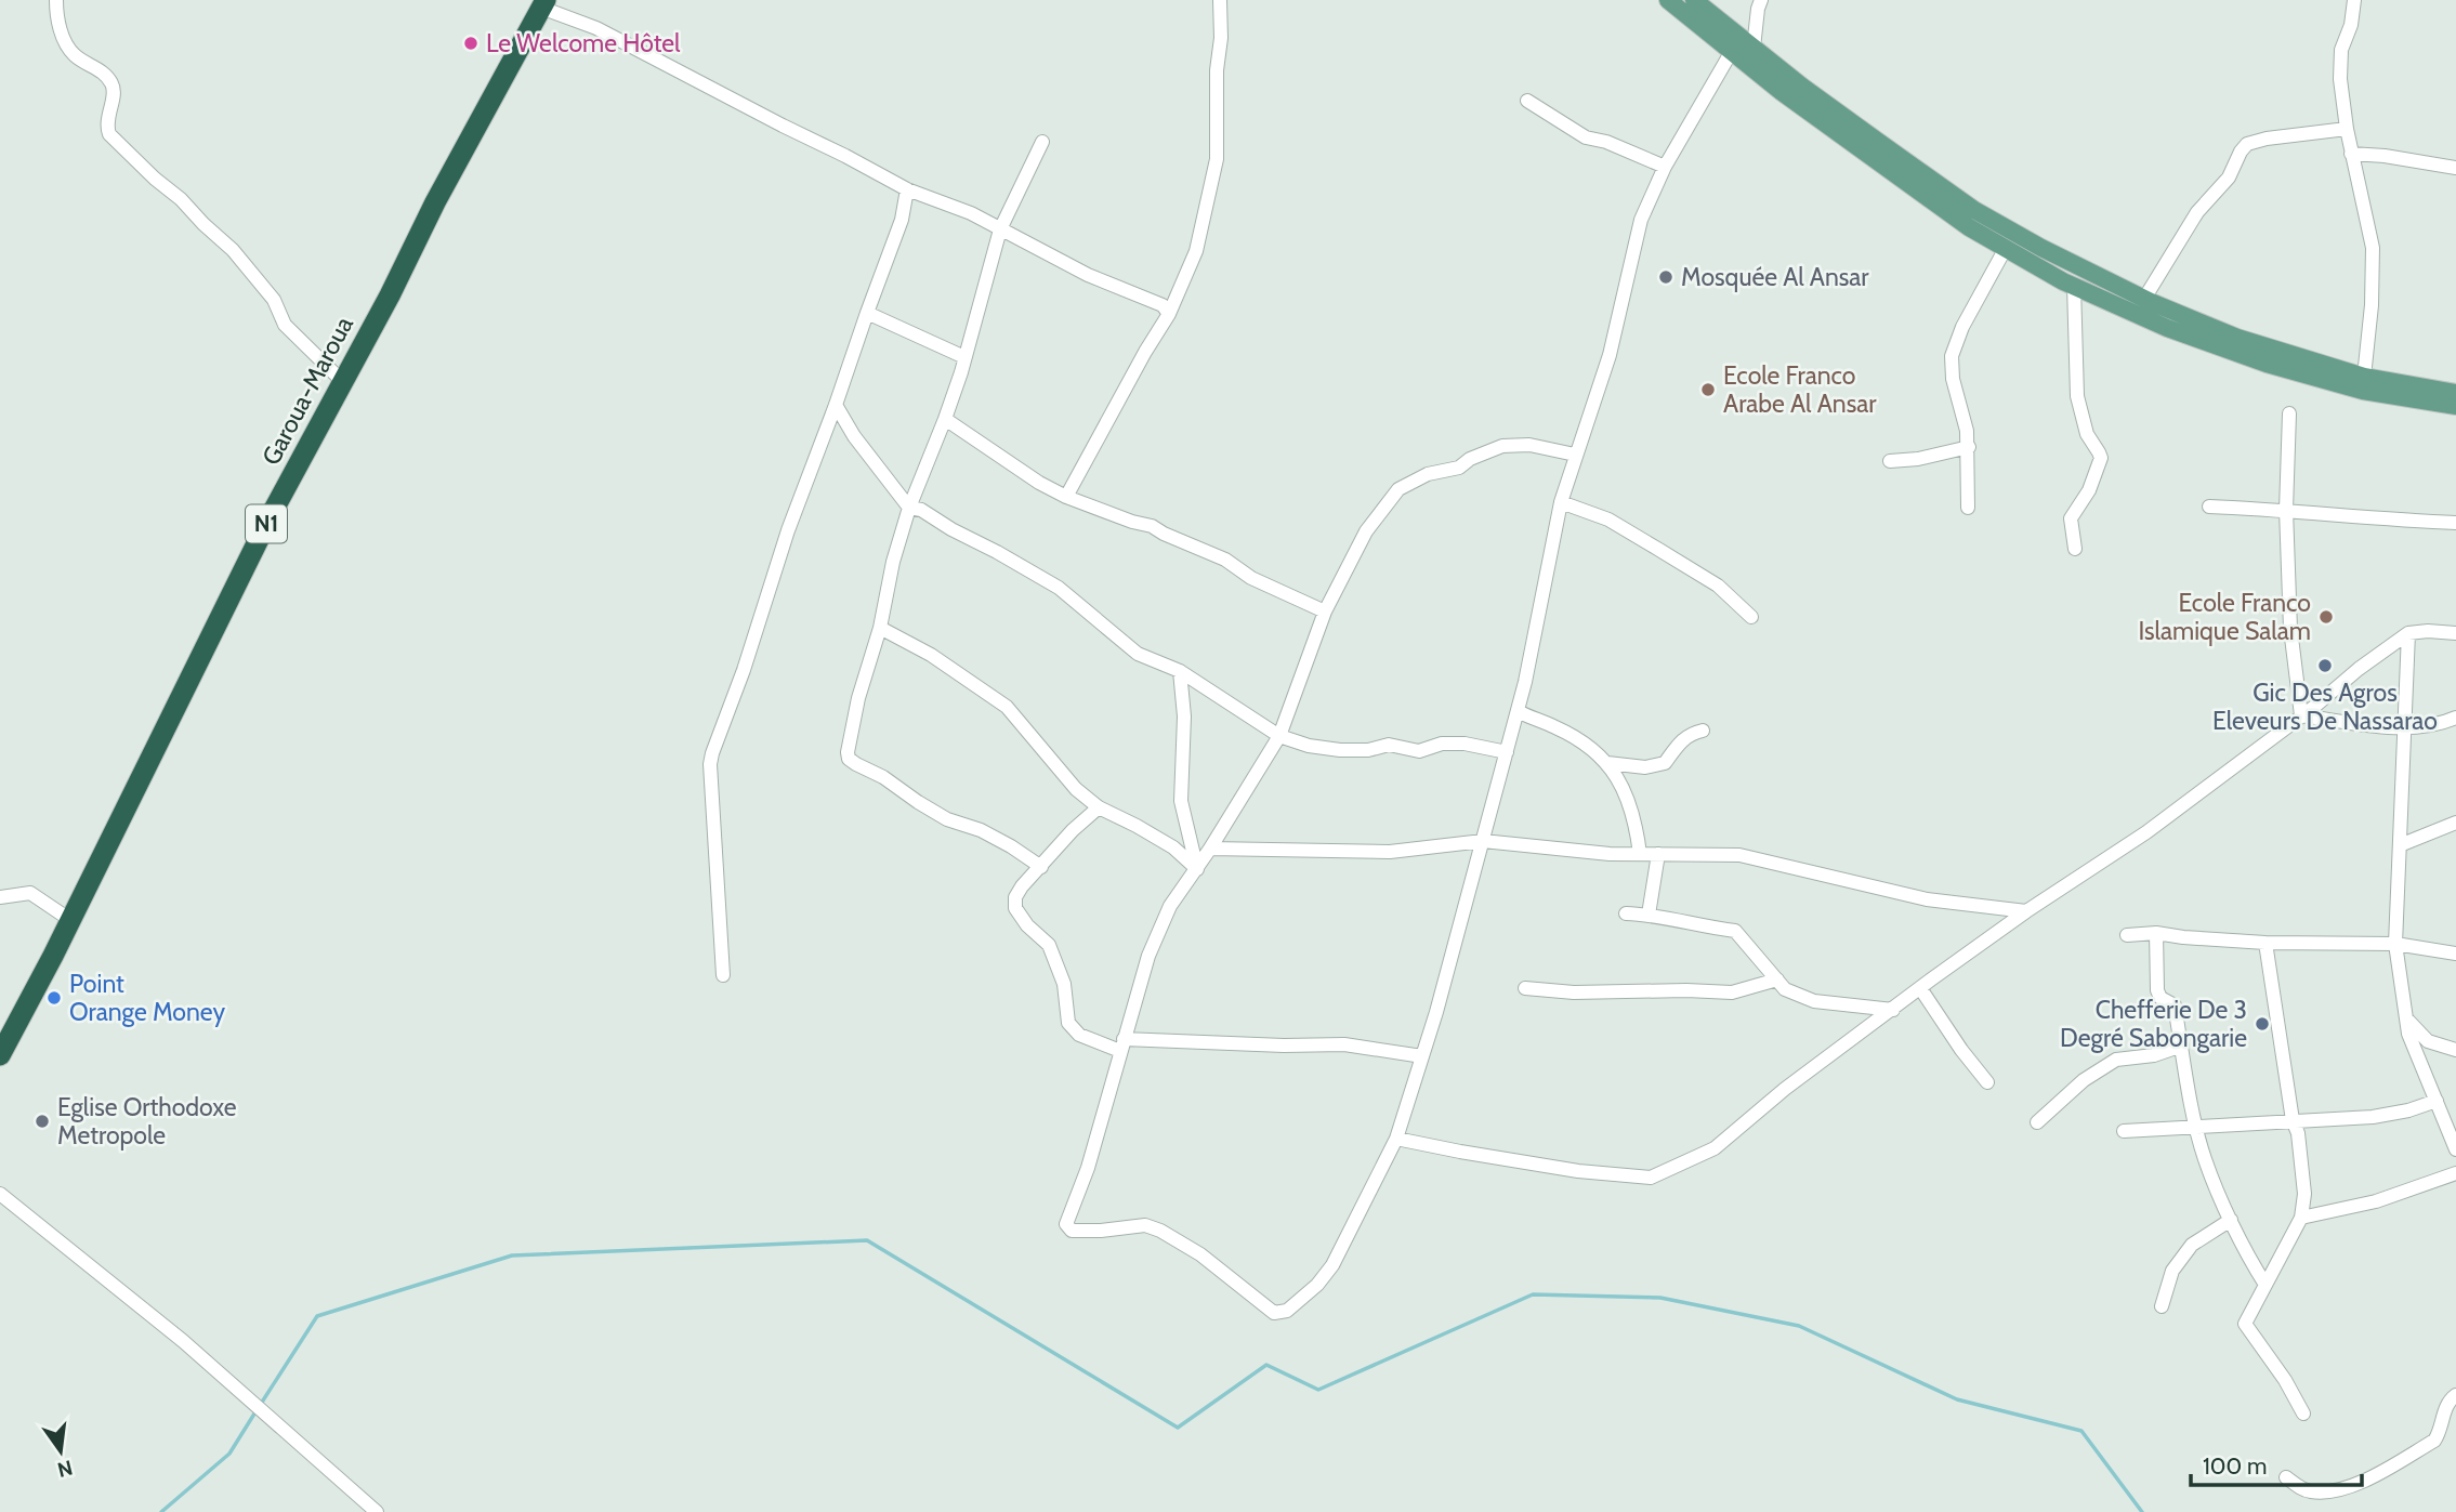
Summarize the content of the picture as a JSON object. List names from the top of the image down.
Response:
{
  "streets": {
    "highway": ["Garoua-Maroua", "N1"]
  },
  "places": [
    "Le Welcome Hôtel",
    "Mosquée Al Ansar",
    "Ecole Franco Arabe Al Ansar",
    "Ecole Franco Islamique Salam",
    "Gic Des Agros Eleveurs De Nassarao",
    "Point Orange Money",
    "Chefferie De 3 Degré Sabongarie",
    "Eglise Orthodoxe Metropole"
  ],
  "scale_bar": "100 m",
  "north": "bottom"
}
